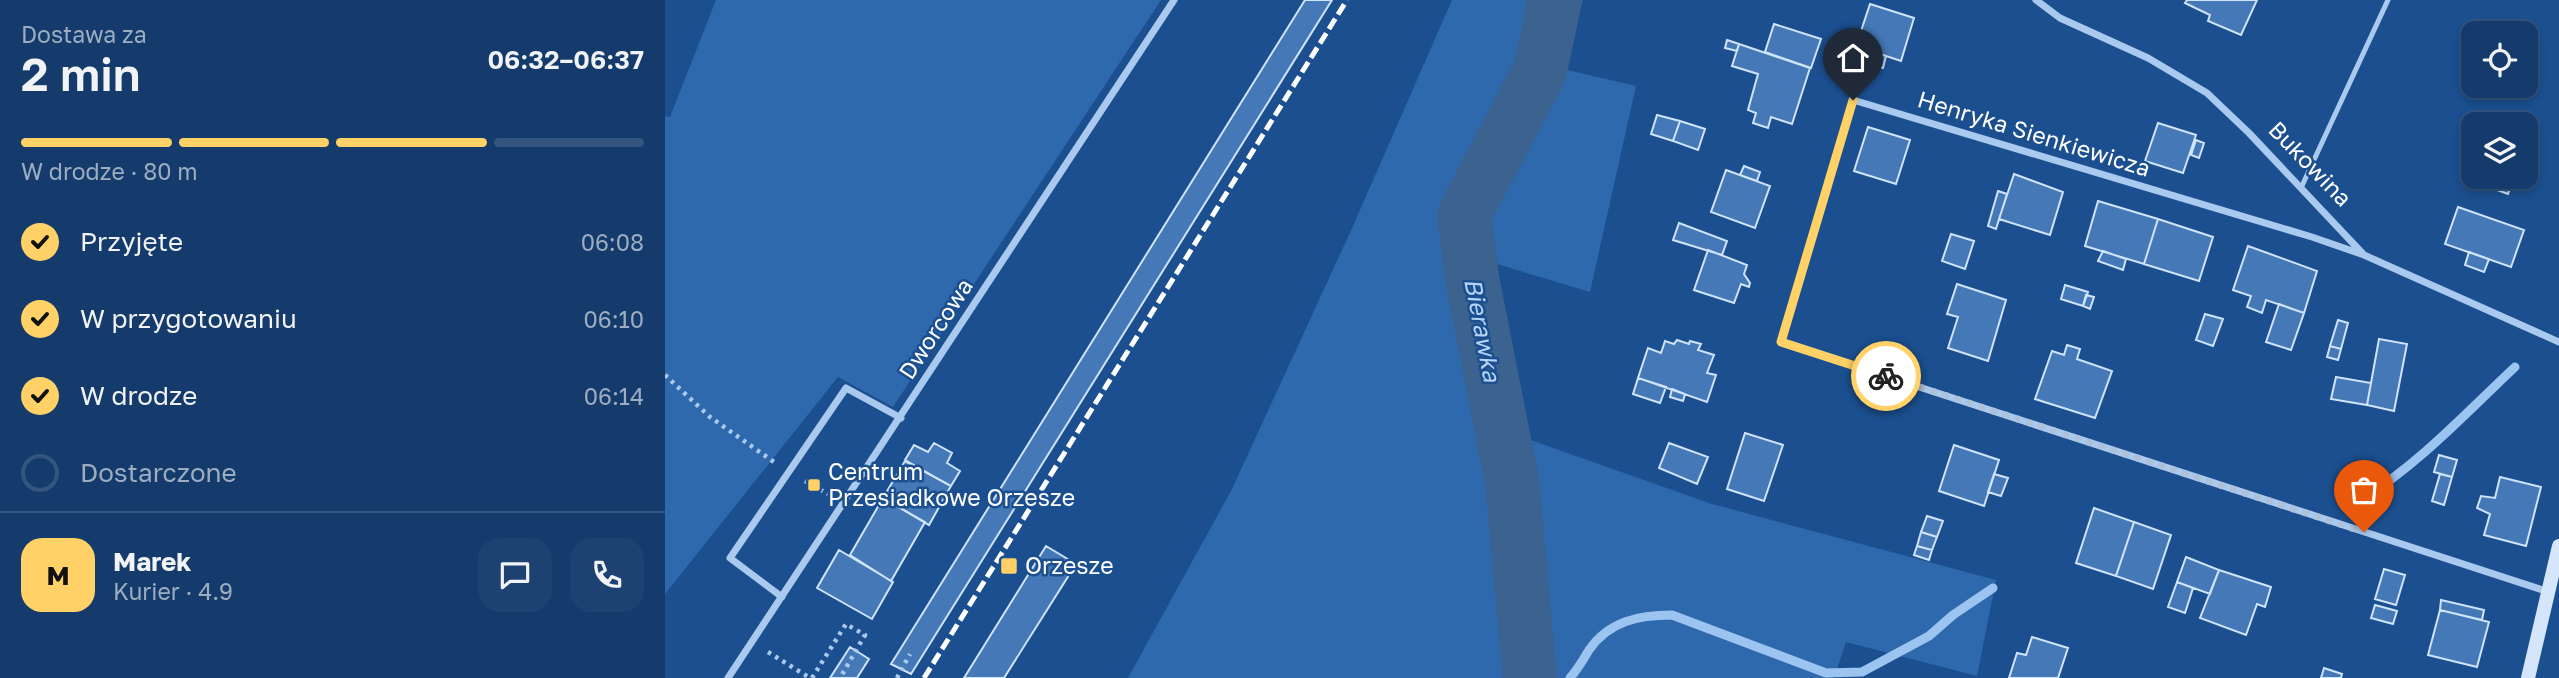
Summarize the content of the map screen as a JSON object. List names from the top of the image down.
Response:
{
  "streets": {
    "street": ["Henryka Sienkiewicza", "Bukowina", "Dworcowa"]
  },
  "crossings": [
    ["Henryka Sienkiewicza", "Bukowina"]
  ],
  "water": ["Bierawka"],
  "places": {
    "transit": ["Centrum Przesiadkowe Orzesze", "Orzesze"]
  },
  "page": {
    "heading": ["2 min", "Dostawa za", "06:32–06:37"],
    "panel": ["Marek", "Kurier · 4.9"],
    "bar": "W drodze · 80 m",
    "list": [
      ["Przyjęte", "06:08"],
      ["W przygotowaniu", "06:10"],
      ["W drodze", "06:14"],
      "Dostarczone"
    ],
    "round": "M"
  }
}
